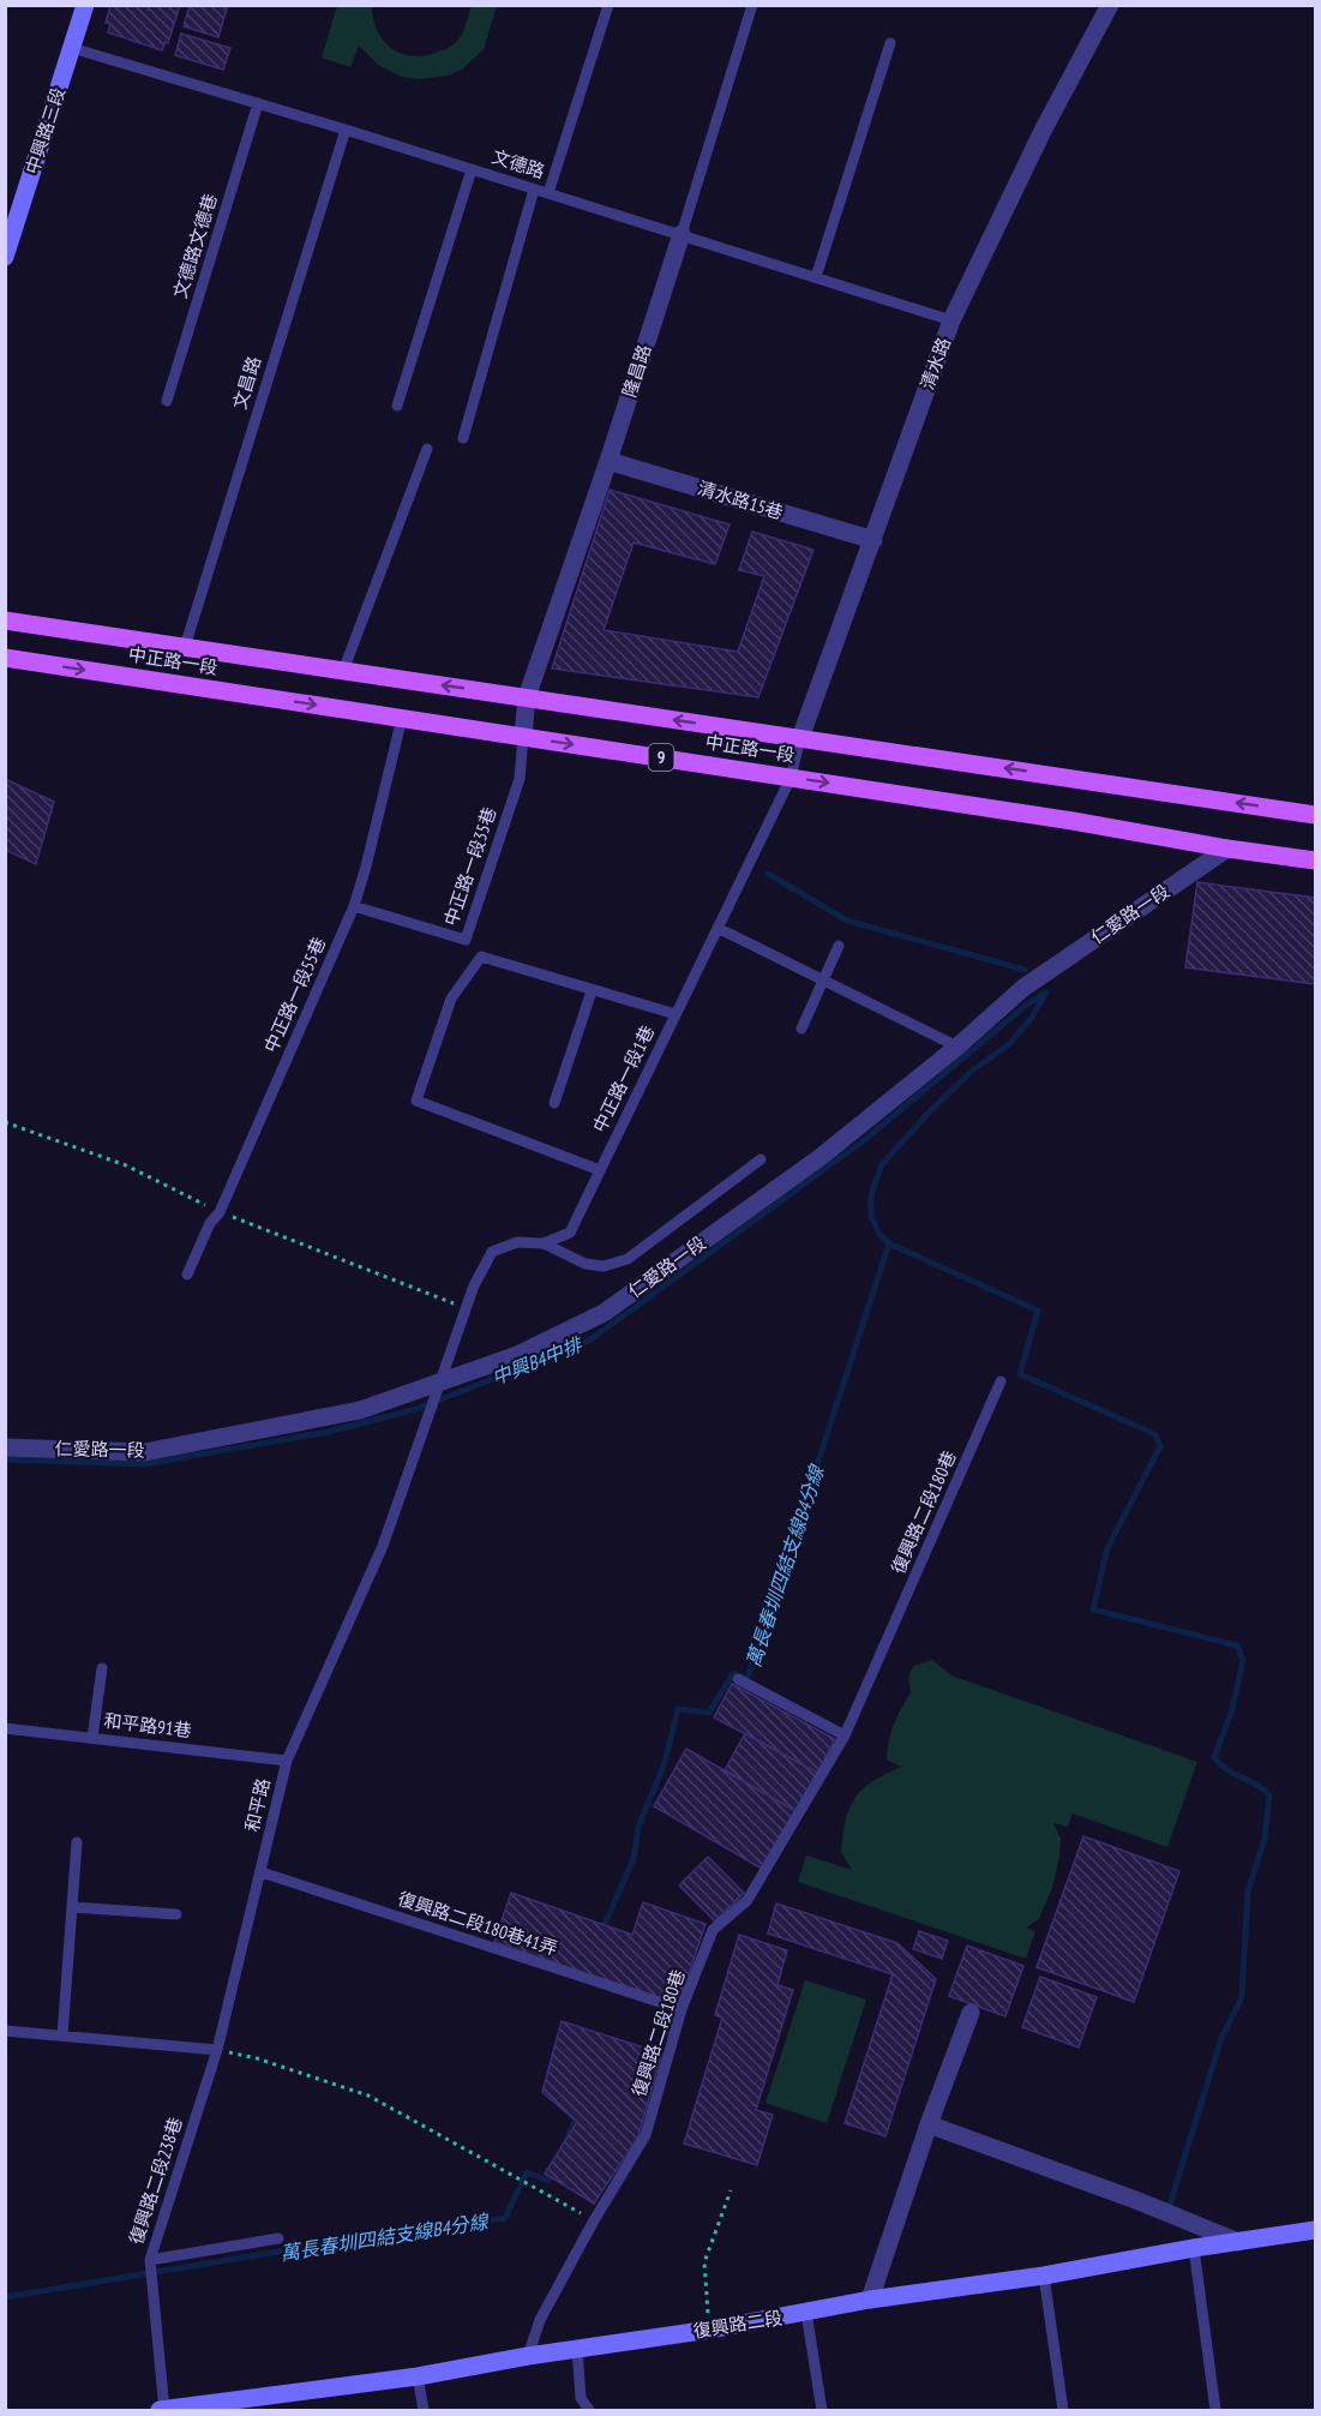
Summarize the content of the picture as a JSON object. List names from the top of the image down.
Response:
{
  "streets": {
    "main road": [
      "中興路三段",
      "中正路一段",
      "9",
      "復興路二段"
    ],
    "street": [
      "清水路",
      "隆昌路",
      "清水路15巷",
      "仁愛路一段"
    ],
    "lane": [
      "文德路",
      "文德路文德巷",
      "文昌路",
      "中正路一段35巷",
      "中正路一段55巷",
      "中正路一段1巷",
      "復興路二段180巷",
      "和平路91巷",
      "和平路",
      "復興路二段180巷41弄",
      "復興路二段238巷"
    ]
  },
  "crossings": [
    ["中興路三段", "文德路"],
    ["文德路", "文德路文德巷"],
    ["文德路", "清水路"],
    ["文德路", "隆昌路"],
    ["文德路", "文昌路"],
    ["清水路", "清水路15巷"],
    ["清水路", "中正路一段"],
    ["清水路", "中正路一段1巷"],
    ["隆昌路", "清水路15巷"],
    ["隆昌路", "中正路一段"],
    ["隆昌路", "中正路一段35巷"],
    ["文昌路", "中正路一段"],
    ["中正路一段", "中正路一段35巷"],
    ["中正路一段", "仁愛路一段"],
    ["中正路一段", "中正路一段55巷"],
    ["中正路一段", "中正路一段1巷"],
    ["中正路一段35巷", "中正路一段55巷"],
    ["仁愛路一段", "中正路一段1巷"],
    ["仁愛路一段", "和平路"],
    ["中正路一段1巷", "和平路"],
    ["復興路二段180巷", "復興路二段180巷41弄"],
    ["復興路二段180巷", "復興路二段"],
    ["和平路91巷", "和平路"],
    ["和平路", "復興路二段180巷41弄"],
    ["和平路", "復興路二段238巷"],
    ["復興路二段238巷", "復興路二段"]
  ],
  "water": ["中興B4中排", "萬長春圳四結支線B4分線"]
}
